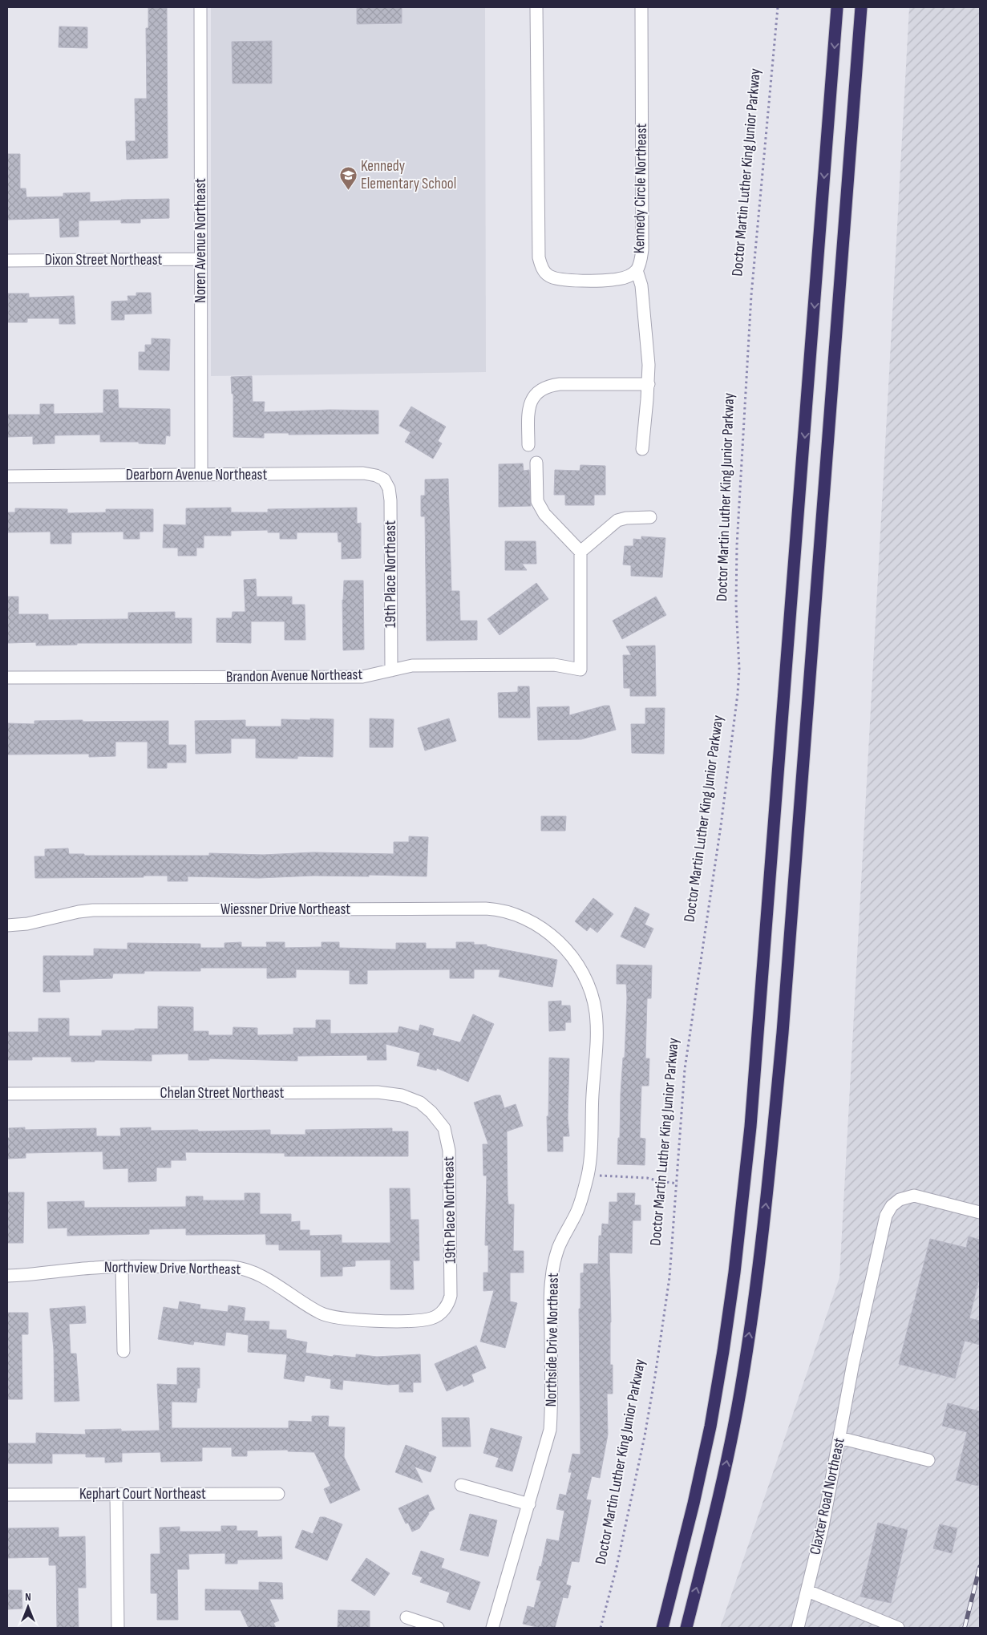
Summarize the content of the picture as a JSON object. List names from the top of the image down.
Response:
{
  "streets": {
    "street": [
      "Kennedy Circle Northeast",
      "Noren Avenue Northeast",
      "Dixon Street Northeast",
      "Dearborn Avenue Northeast",
      "19th Place Northeast",
      "Brandon Avenue Northeast",
      "Wiessner Drive Northeast",
      "Chelan Street Northeast",
      "Northview Drive Northeast",
      "Northside Drive Northeast",
      "Kephart Court Northeast",
      "Claxter Road Northeast"
    ],
    "path": ["Doctor Martin Luther King Junior Parkway"]
  },
  "crossings": [
    ["Noren Avenue Northeast", "Dixon Street Northeast"],
    ["Noren Avenue Northeast", "Dearborn Avenue Northeast"],
    ["Dearborn Avenue Northeast", "19th Place Northeast"],
    ["19th Place Northeast", "Brandon Avenue Northeast"],
    ["19th Place Northeast", "Chelan Street Northeast"],
    ["19th Place Northeast", "Northview Drive Northeast"],
    ["Wiessner Drive Northeast", "Northside Drive Northeast"]
  ],
  "places": {
    "school or university": ["Kennedy Elementary School"]
  },
  "north": "top"
}
